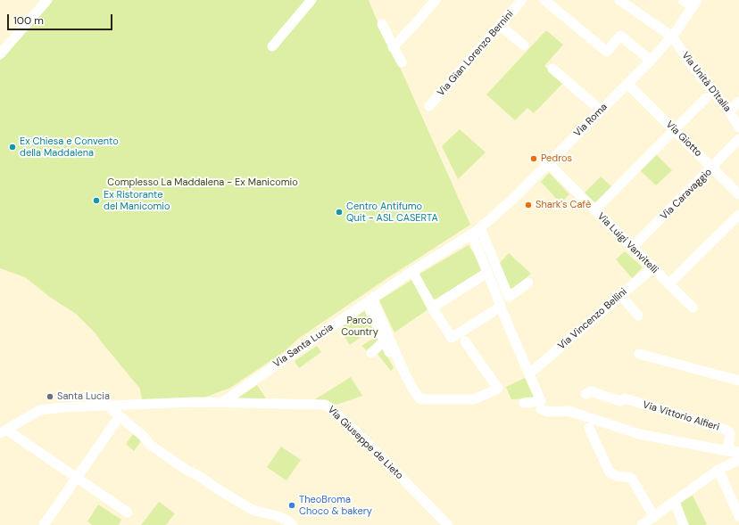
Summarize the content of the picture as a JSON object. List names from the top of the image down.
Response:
{
  "streets": {
    "street": [
      "Via Gian Lorenzo Bernini",
      "Via Unità D'Italia",
      "Via Roma",
      "Via Giotto",
      "Via Caravaggio",
      "Via Luigi Vanvitelli",
      "Via Vincenzo Bellini",
      "Via Santa Lucia",
      "Via Vittorio Alfieri",
      "Via Giuseppe de Lieto"
    ]
  },
  "crossings": [
    ["Via Unità D'Italia", "Via Roma"],
    ["Via Roma", "Via Giotto"],
    ["Via Roma", "Via Luigi Vanvitelli"],
    ["Via Roma", "Via Santa Lucia"],
    ["Via Giotto", "Via Caravaggio"],
    ["Via Caravaggio", "Via Luigi Vanvitelli"],
    ["Via Luigi Vanvitelli", "Via Vincenzo Bellini"],
    ["Via Santa Lucia", "Via Giuseppe de Lieto"]
  ],
  "parks": ["Complesso La Maddalena - Ex Manicomio", "Parco Country"],
  "places": [
    "Ex Chiesa e Convento della Maddalena",
    "Pedros",
    "Ex Ristorante del Manicomio",
    "Shark's Cafè",
    "Centro Antifumo Quit - ASL CASERTA",
    "Santa Lucia",
    "TheoBroma Choco & bakery"
  ],
  "scale_bar": "100 m"
}
